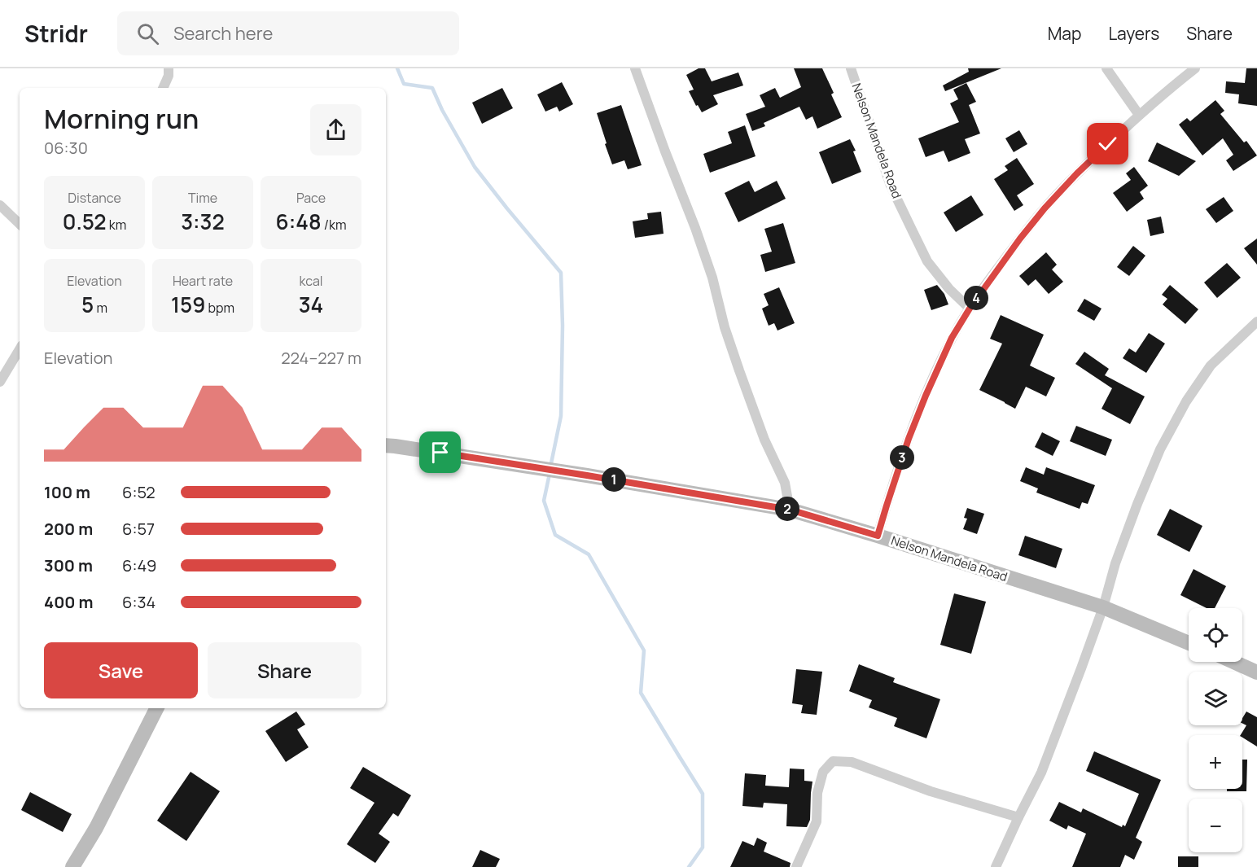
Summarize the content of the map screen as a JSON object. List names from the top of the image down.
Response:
{
  "streets": {
    "street": ["Nelson Mandela Road"]
  },
  "page": {
    "header": "Stridr",
    "search": "Search here",
    "nav": ["Map", "Layers", "Share"],
    "heading": ["Morning run", "06:30"],
    "stats": [
      ["Distance", "0.52 km"],
      ["Time", "3:32"],
      ["Pace", "6:48 /km"],
      ["Elevation", "5 m"],
      ["Heart rate", "159 bpm"],
      ["kcal", "34"]
    ],
    "pins": [
      "4",
      "3",
      "1",
      "2"
    ],
    "chart": ["Elevation", "224–227 m"],
    "list": [
      {
        "name": "100 m",
        "note": "6:52"
      },
      {
        "name": "200 m",
        "note": "6:57"
      },
      {
        "name": "300 m",
        "note": "6:49"
      },
      {
        "name": "400 m",
        "note": "6:34"
      }
    ],
    "map_buttons": ["+", "−"],
    "buttons": ["Save", "Share"]
  }
}
